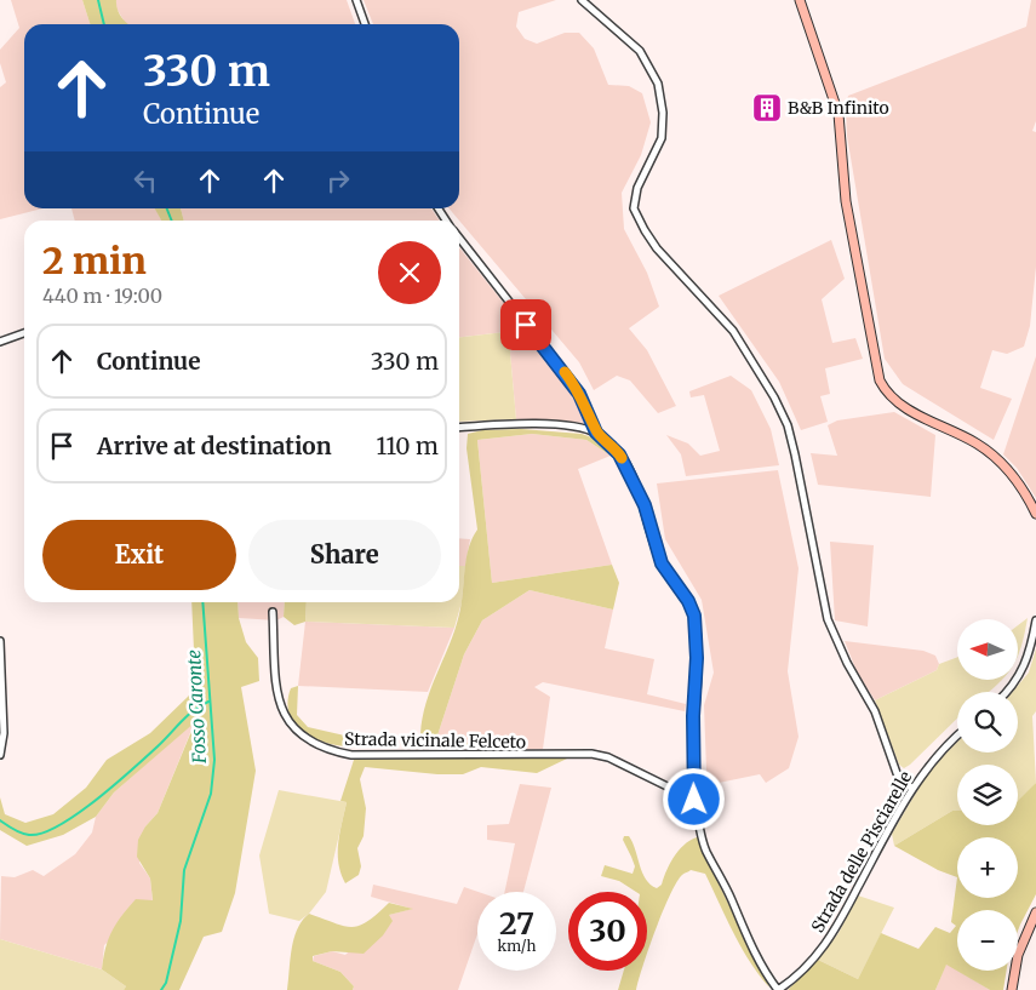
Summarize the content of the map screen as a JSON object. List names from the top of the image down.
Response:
{
  "streets": {
    "street": ["Strada vicinale Felceto", "Strada delle Pisciarelle"]
  },
  "crossings": [
    ["Strada vicinale Felceto", "Strada delle Pisciarelle"]
  ],
  "water": ["Fosso Caronte"],
  "places": {
    "building": ["B&B Infinito"]
  },
  "north": "left",
  "page": {
    "turn": ["330 m", "Continue"],
    "heading": ["2 min", "440 m · 19:00"],
    "list": [
      {
        "name": "Continue",
        "value": "330 m"
      },
      {
        "name": "Arrive at destination",
        "value": "110 m"
      }
    ],
    "buttons": ["Exit", "Share"],
    "map_buttons": ["+", "−"],
    "speed": "27 km/h",
    "limit": "30"
  }
}
